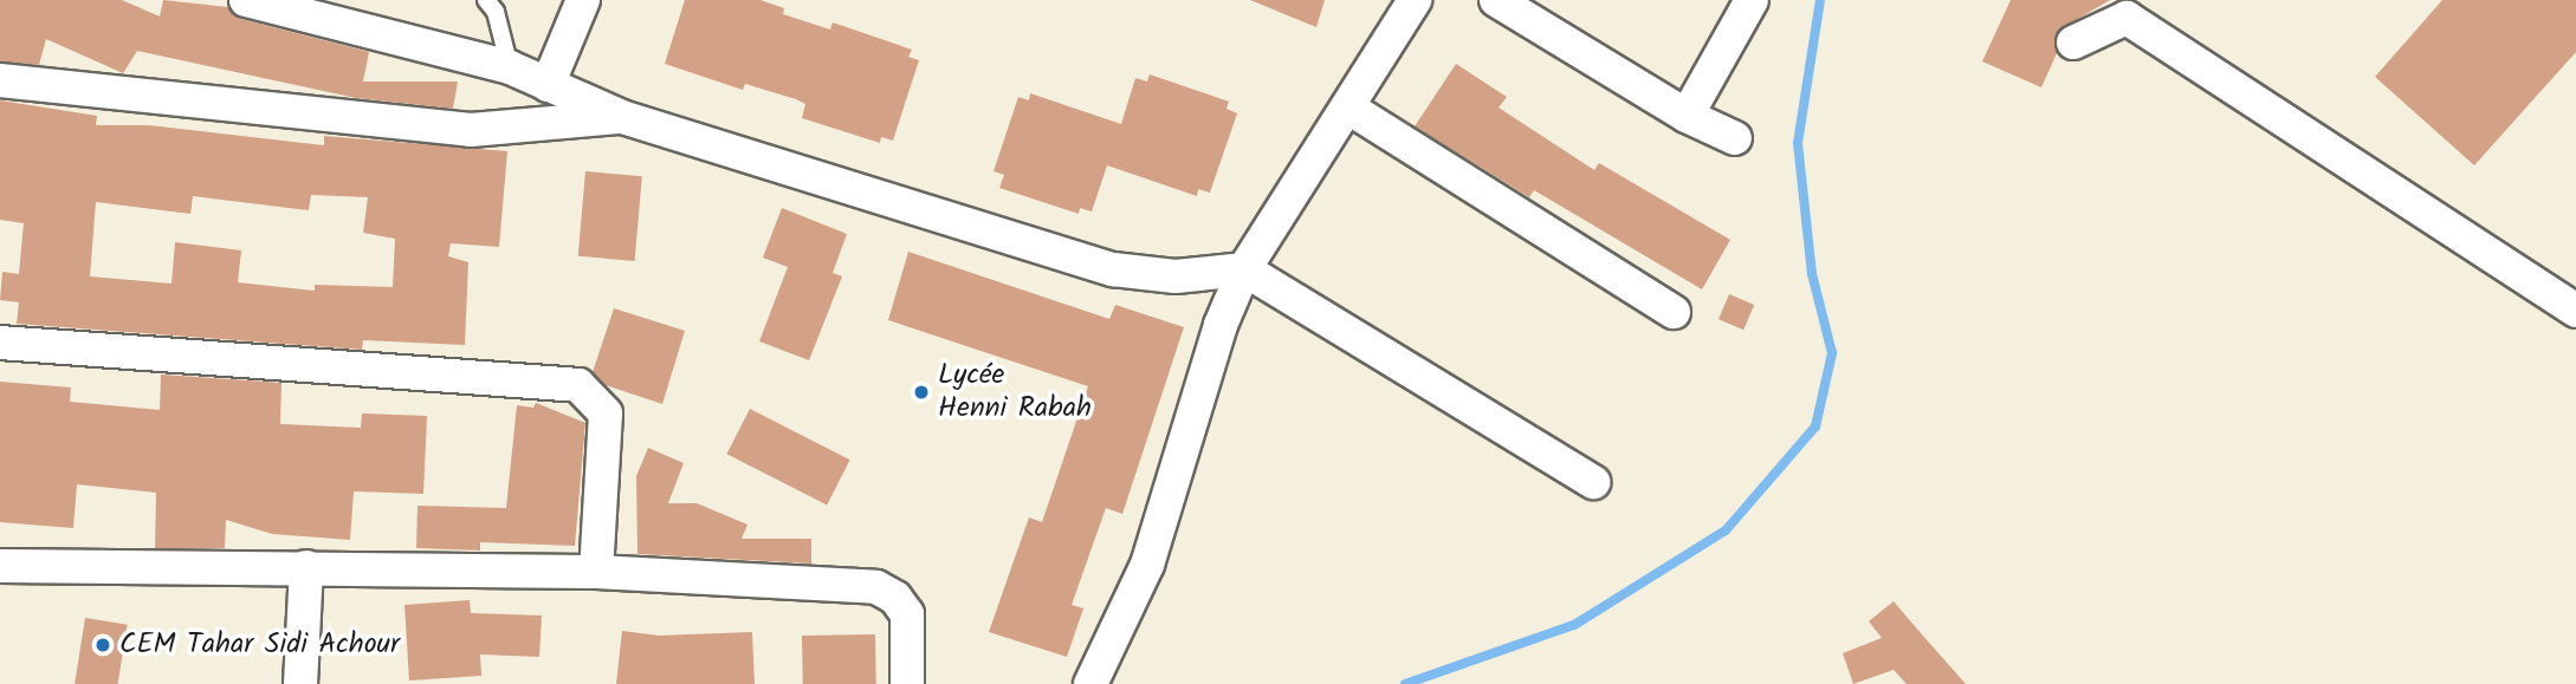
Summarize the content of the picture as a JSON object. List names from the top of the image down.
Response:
{
  "places": ["Lycée Henni Rabah", "CEM Tahar Sidi Achour"]
}
